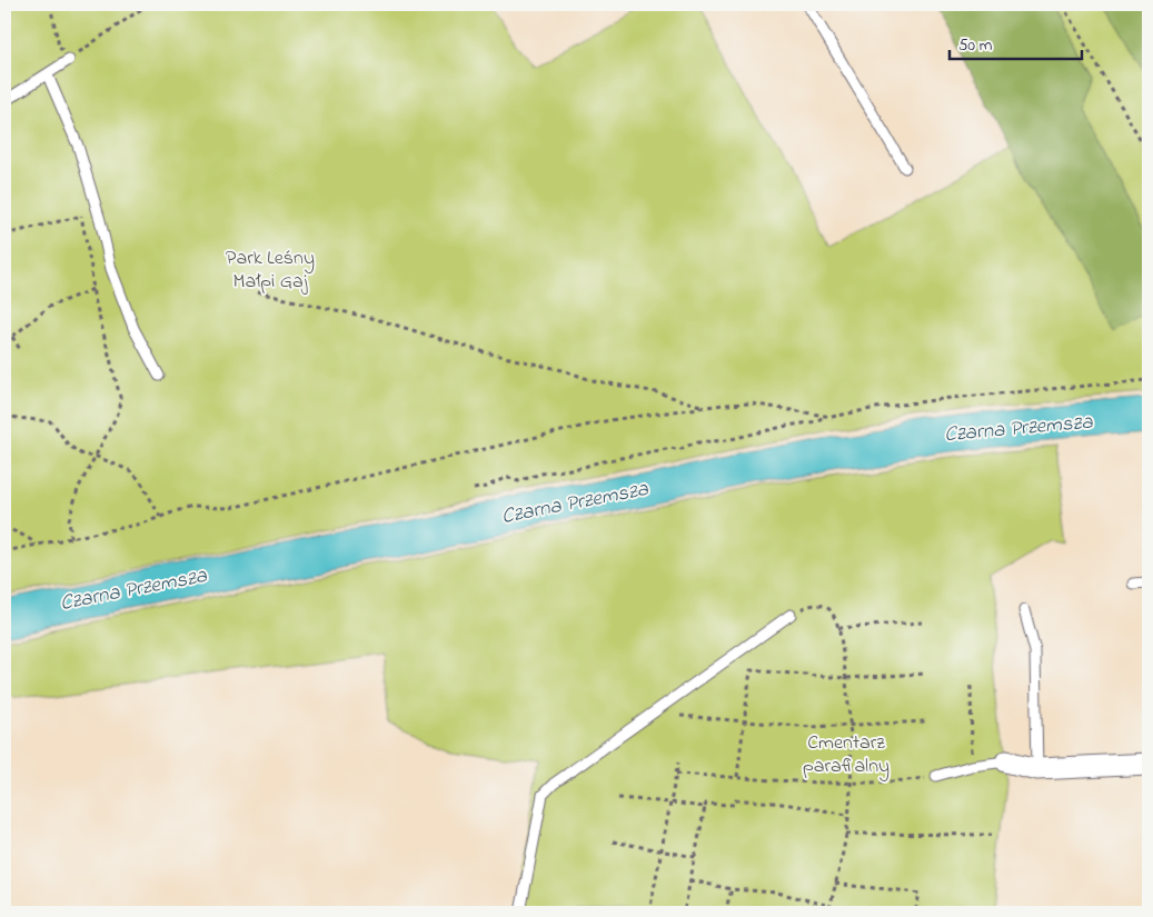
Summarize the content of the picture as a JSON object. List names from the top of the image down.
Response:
{
  "water": ["Czarna Przemsza"],
  "parks": ["Park Leśny Małpi Gaj", "Cmentarz parafialny"],
  "scale_bar": "50 m"
}
